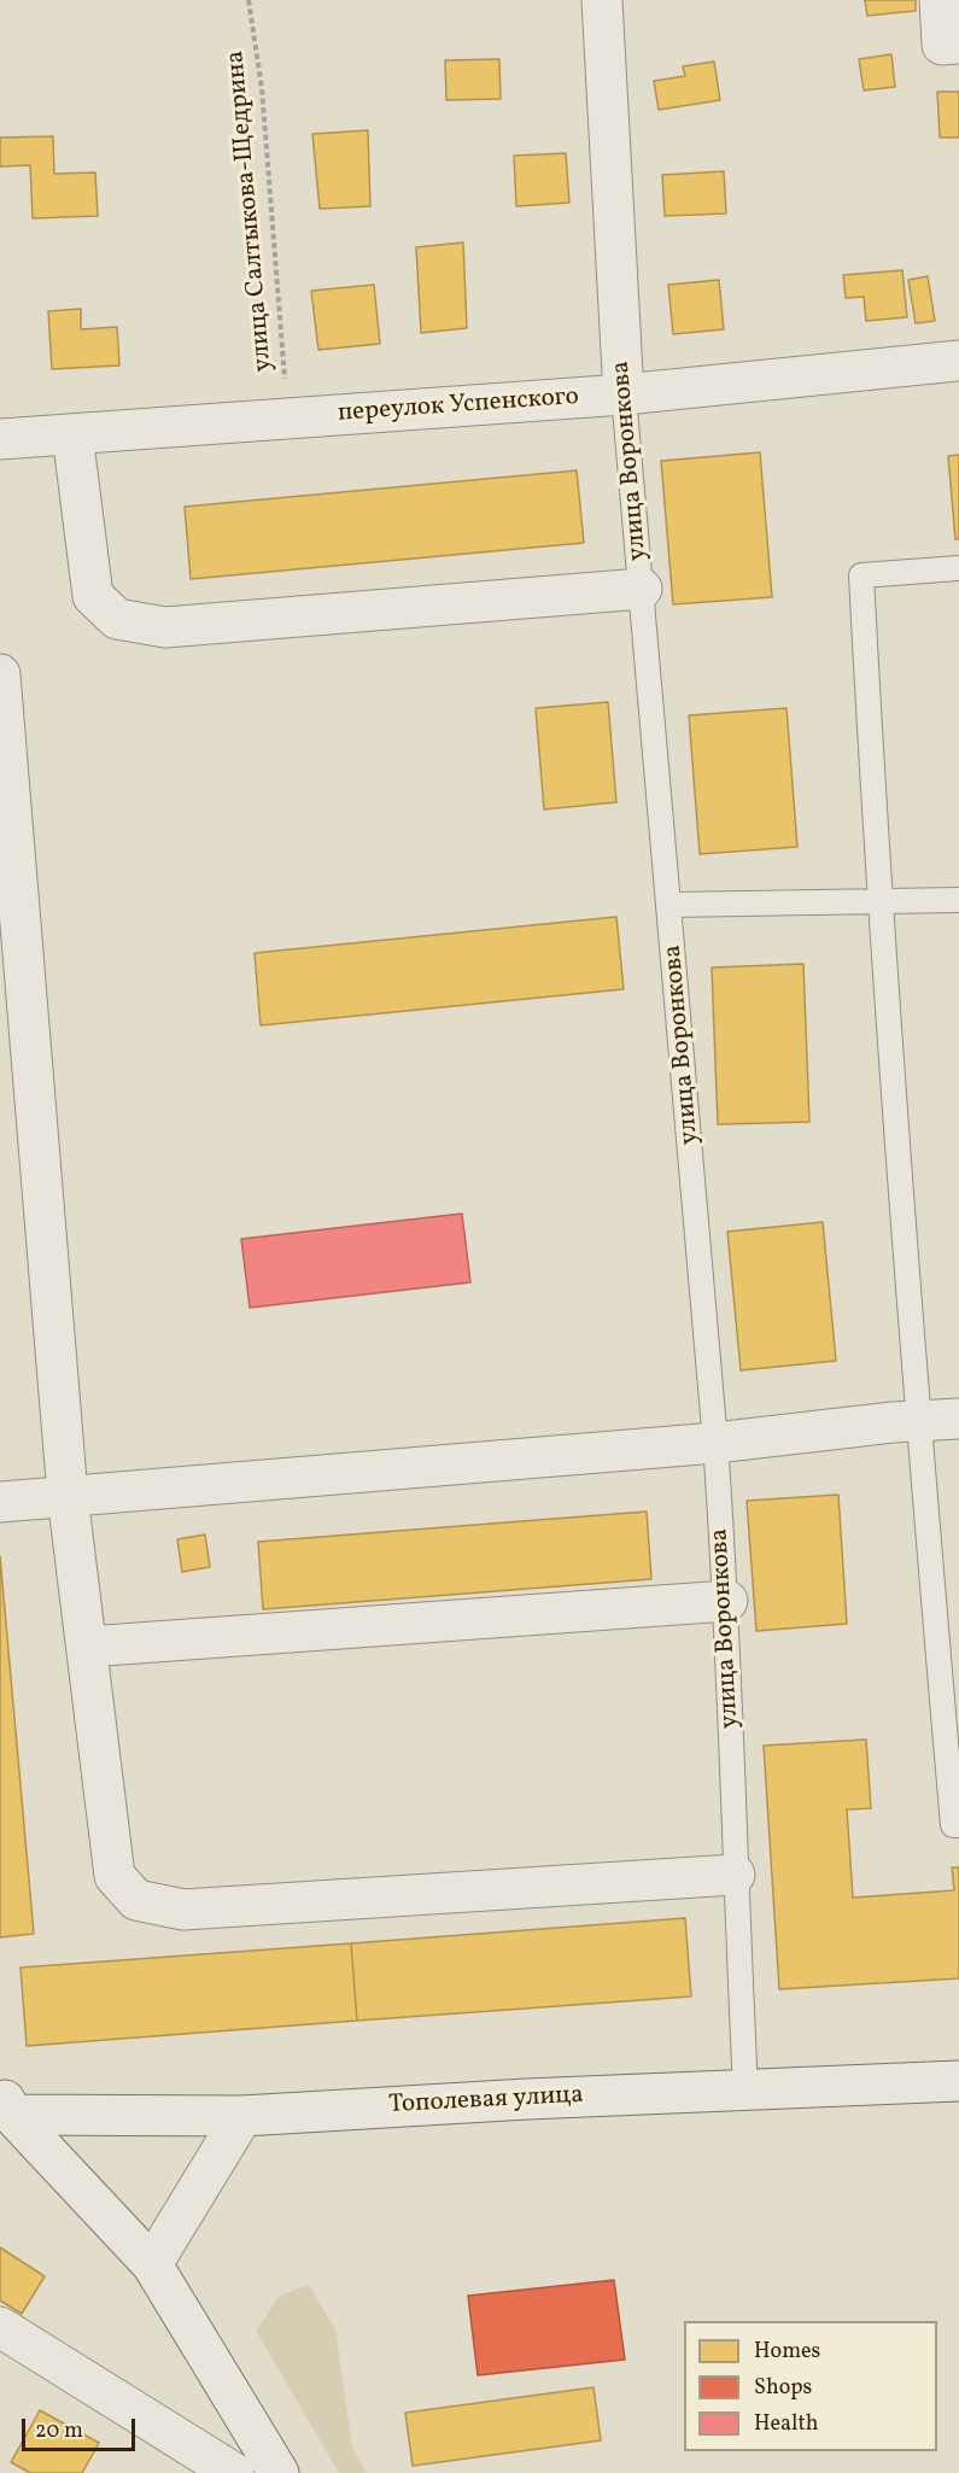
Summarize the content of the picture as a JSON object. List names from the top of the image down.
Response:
{
  "streets": {
    "street": ["переулок Успенского", "улица Воронкова", "Тополевая улица"],
    "path": ["улица Салтыкова-Щедрина"]
  },
  "crossings": [
    ["улица Салтыкова-Щедрина", "переулок Успенского"],
    ["переулок Успенского", "улица Воронкова"],
    ["улица Воронкова", "Тополевая улица"]
  ],
  "legend": ["Homes", "Shops", "Health"],
  "scale_bar": "20 m"
}
